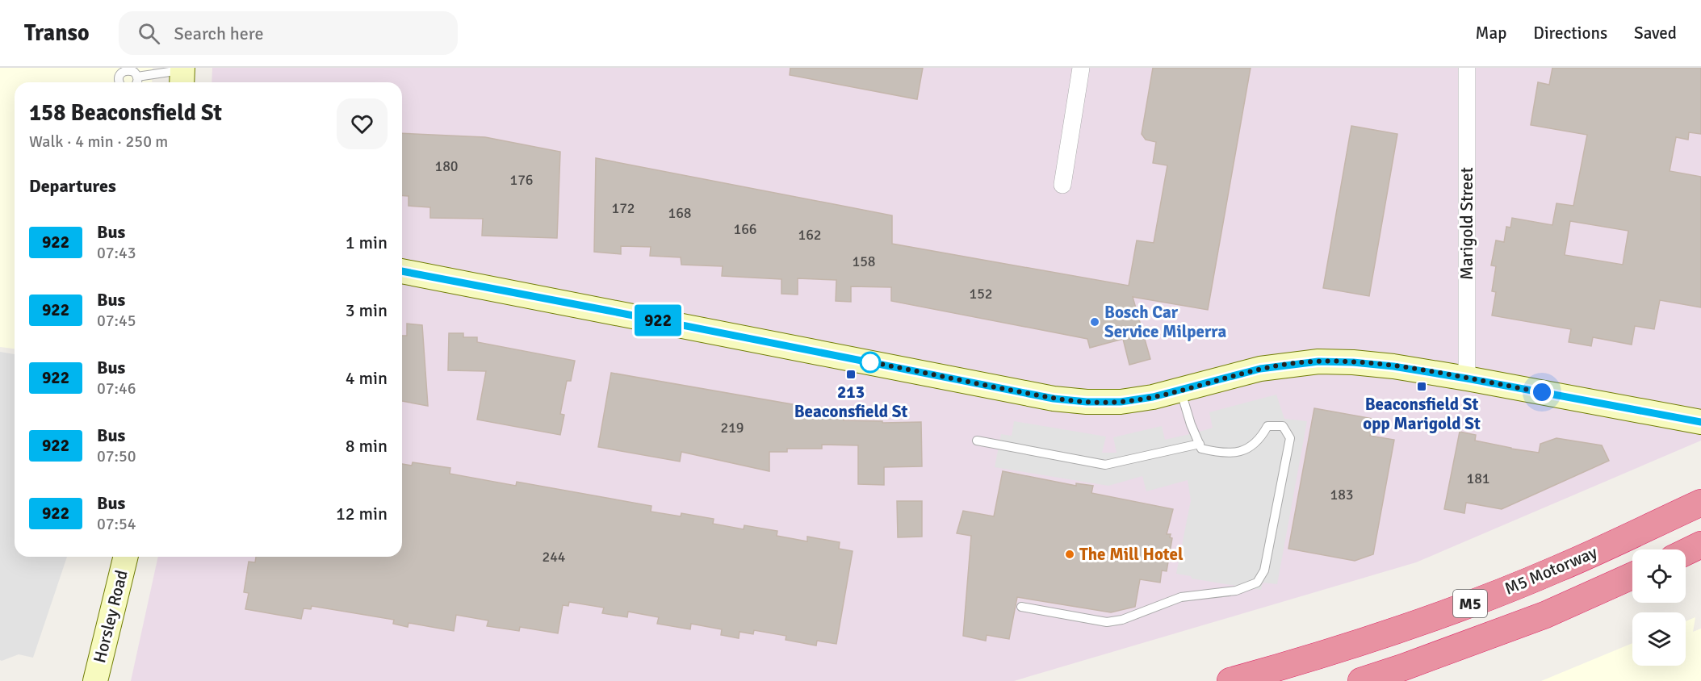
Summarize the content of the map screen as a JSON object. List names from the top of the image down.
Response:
{
  "streets": {
    "highway": ["M5 Motorway", "M5"],
    "main road": ["Horsley Road"],
    "street": ["Marigold Street"]
  },
  "places": {
    "other": ["Bosch Car Service Milperra", "The Mill Hotel"],
    "transit": ["213 Beaconsfield St", "Beaconsfield St opp Marigold St"]
  },
  "lines": ["bus line 922"],
  "house_numbers": [
    "180",
    "176",
    "172",
    "168",
    "166",
    "162",
    "158",
    "152",
    "219",
    "181",
    "183",
    "244"
  ],
  "page": {
    "header": "Transo",
    "search": "Search here",
    "nav": ["Map", "Directions", "Saved"],
    "on_map": "922",
    "heading": [
      ["158 Beaconsfield St", "Walk · 4 min · 250 m"],
      "Departures"
    ],
    "list": [
      {
        "mark": "922",
        "name": "Bus",
        "note": "07:43",
        "value": "1 min"
      },
      {
        "mark": "922",
        "name": "Bus",
        "note": "07:45",
        "value": "3 min"
      },
      {
        "mark": "922",
        "name": "Bus",
        "note": "07:46",
        "value": "4 min"
      },
      {
        "mark": "922",
        "name": "Bus",
        "note": "07:50",
        "value": "8 min"
      },
      {
        "mark": "922",
        "name": "Bus",
        "note": "07:54",
        "value": "12 min"
      }
    ]
  }
}
